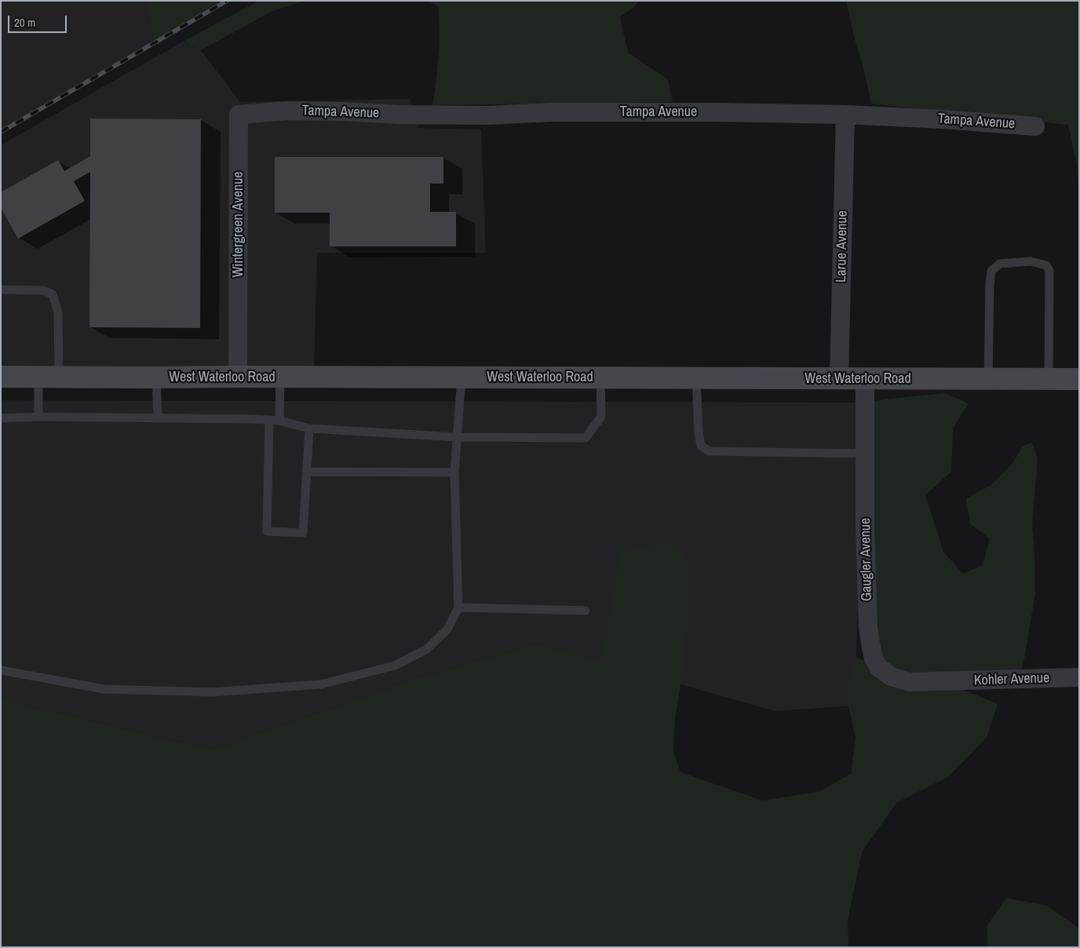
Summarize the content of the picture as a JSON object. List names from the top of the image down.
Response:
{
  "streets": {
    "main road": ["West Waterloo Road"],
    "street": [
      "Tampa Avenue",
      "Wintergreen Avenue",
      "Larue Avenue",
      "Gaugler Avenue",
      "Kohler Avenue"
    ]
  },
  "crossings": [
    ["Tampa Avenue", "Wintergreen Avenue"],
    ["Tampa Avenue", "Larue Avenue"],
    ["Wintergreen Avenue", "West Waterloo Road"],
    ["Larue Avenue", "West Waterloo Road"],
    ["West Waterloo Road", "Gaugler Avenue"],
    ["Gaugler Avenue", "Kohler Avenue"]
  ],
  "scale_bar": "20 m"
}
